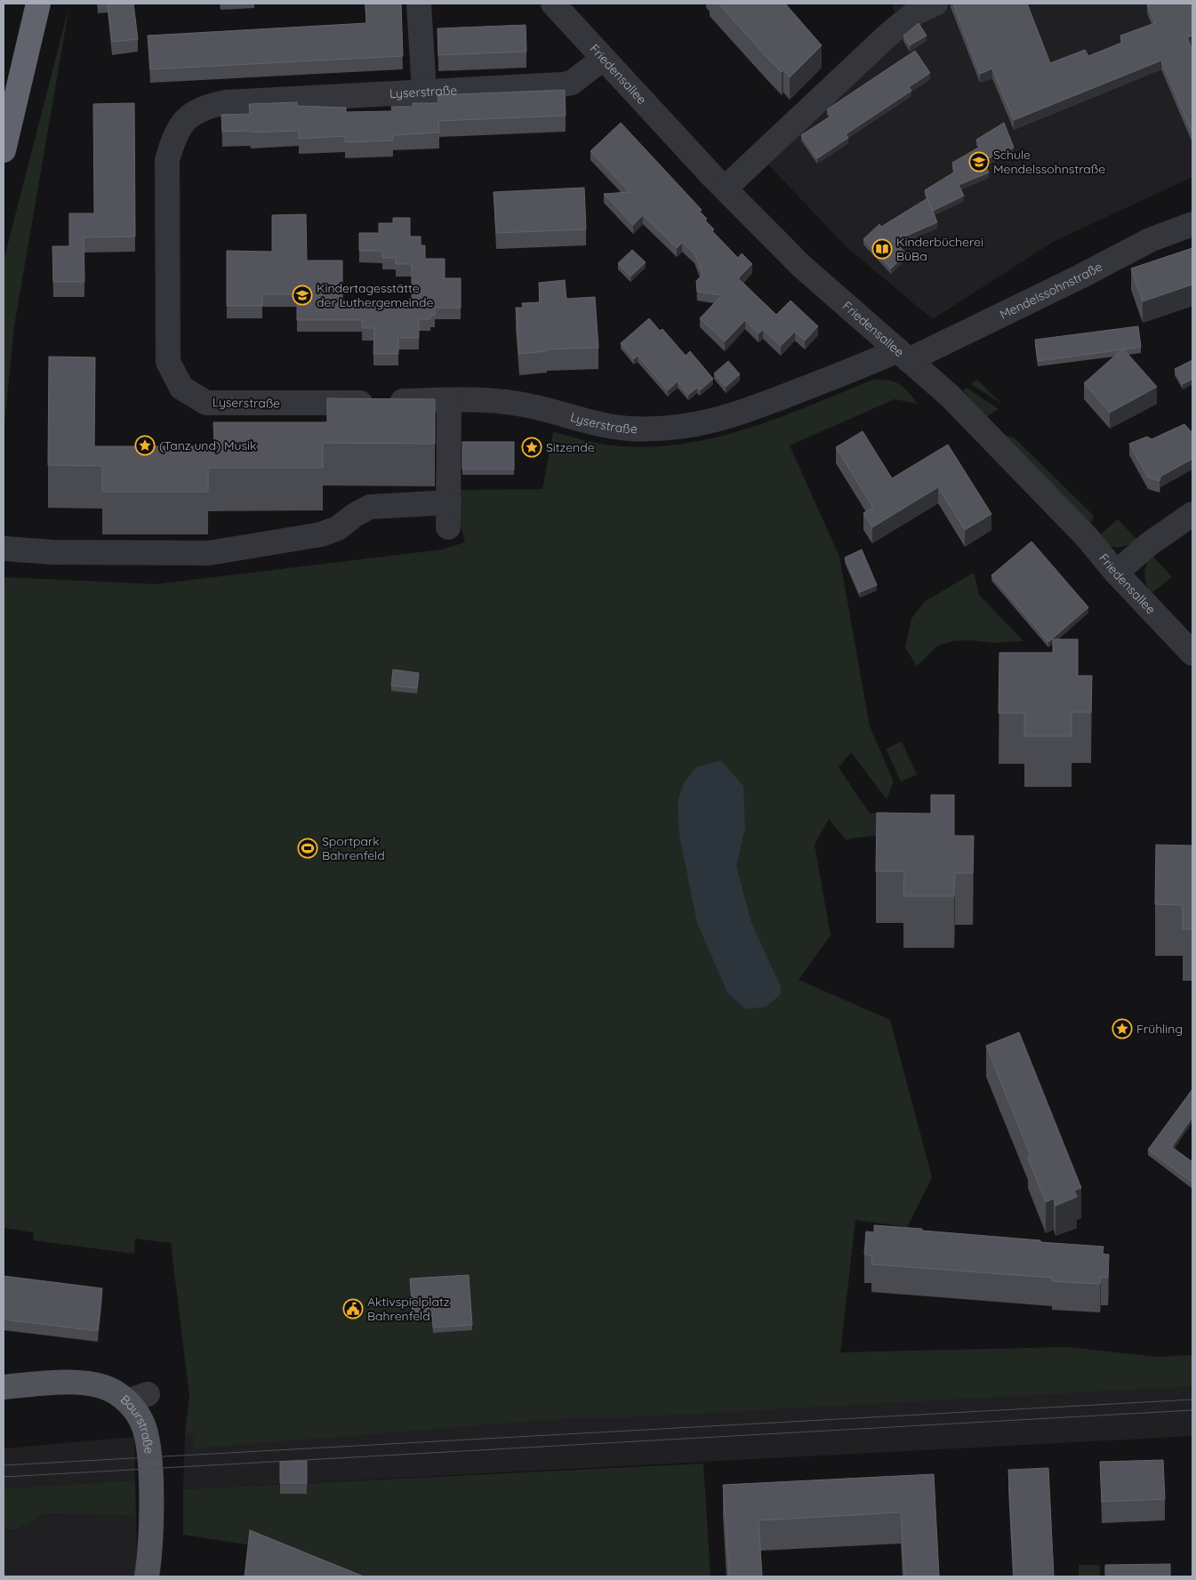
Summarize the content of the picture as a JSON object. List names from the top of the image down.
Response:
{
  "streets": {
    "main road": ["Baurstraße"],
    "street": ["Friedensallee", "Lyserstraße", "Mendelssohnstraße"]
  },
  "crossings": [
    ["Friedensallee", "Lyserstraße"],
    ["Friedensallee", "Mendelssohnstraße"],
    ["Lyserstraße", "Mendelssohnstraße"]
  ],
  "places": {
    "school or university": ["Schule Mendelssohnstraße", "Kindertagesstätte der Luthergemeinde"],
    "library": ["Kinderbücherei BüBa"],
    "place": ["(Tanz und) Musik", "Sitzende", "Frühling"],
    "sports": ["Sportpark Bahrenfeld"],
    "public building": ["Aktivspielplatz Bahrenfeld"]
  }
}
